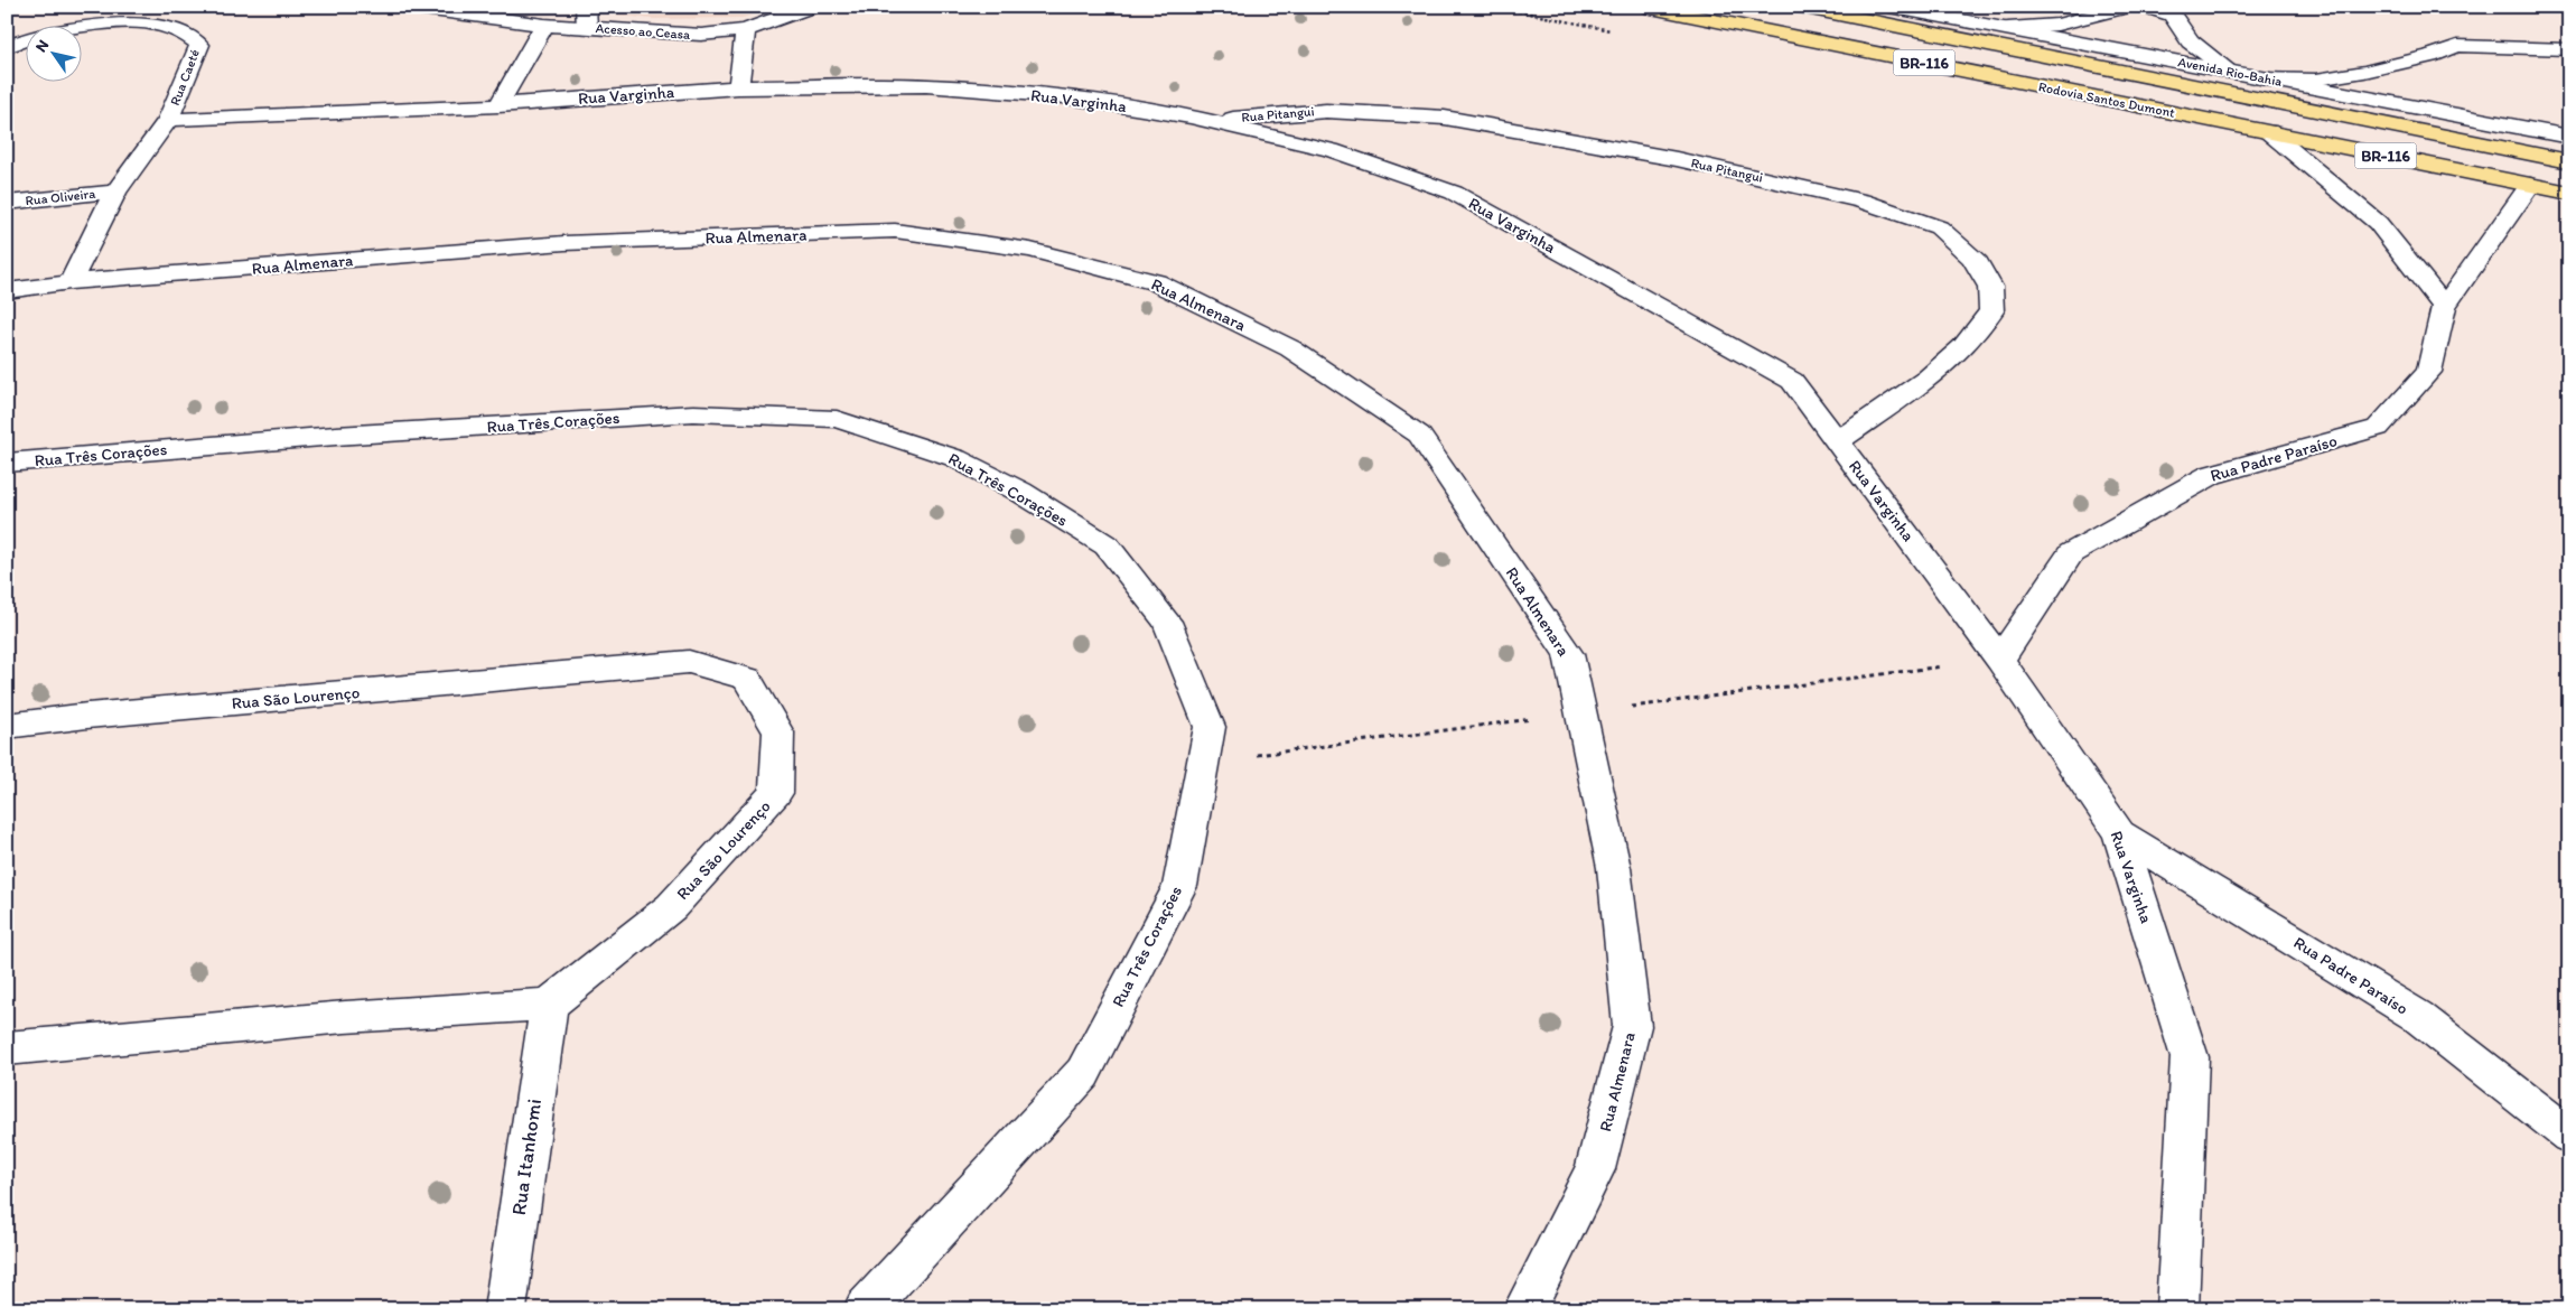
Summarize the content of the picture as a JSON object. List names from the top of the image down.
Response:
{
  "streets": {
    "highway": ["BR-116", "Rodovia Santos Dumont"],
    "street": [
      "Acesso ao Ceasa",
      "Avenida Rio-Bahia",
      "Rua Caeté",
      "Rua Varginha",
      "Rua Pitangui",
      "Rua Oliveira",
      "Rua Almenara",
      "Rua Três Corações",
      "Rua Padre Paraíso",
      "Rua São Lourenço",
      "Rua Itanhomi"
    ]
  },
  "crossings": [
    ["Rua Caeté", "Rua Varginha"],
    ["Rua Caeté", "Rua Oliveira"],
    ["Rua Caeté", "Rua Almenara"],
    ["Rua Varginha", "Rua Pitangui"],
    ["Rua Varginha", "Rua Padre Paraíso"],
    ["Rodovia Santos Dumont", "Rua Padre Paraíso"],
    ["Rua São Lourenço", "Rua Itanhomi"]
  ],
  "north": "top left"
}
